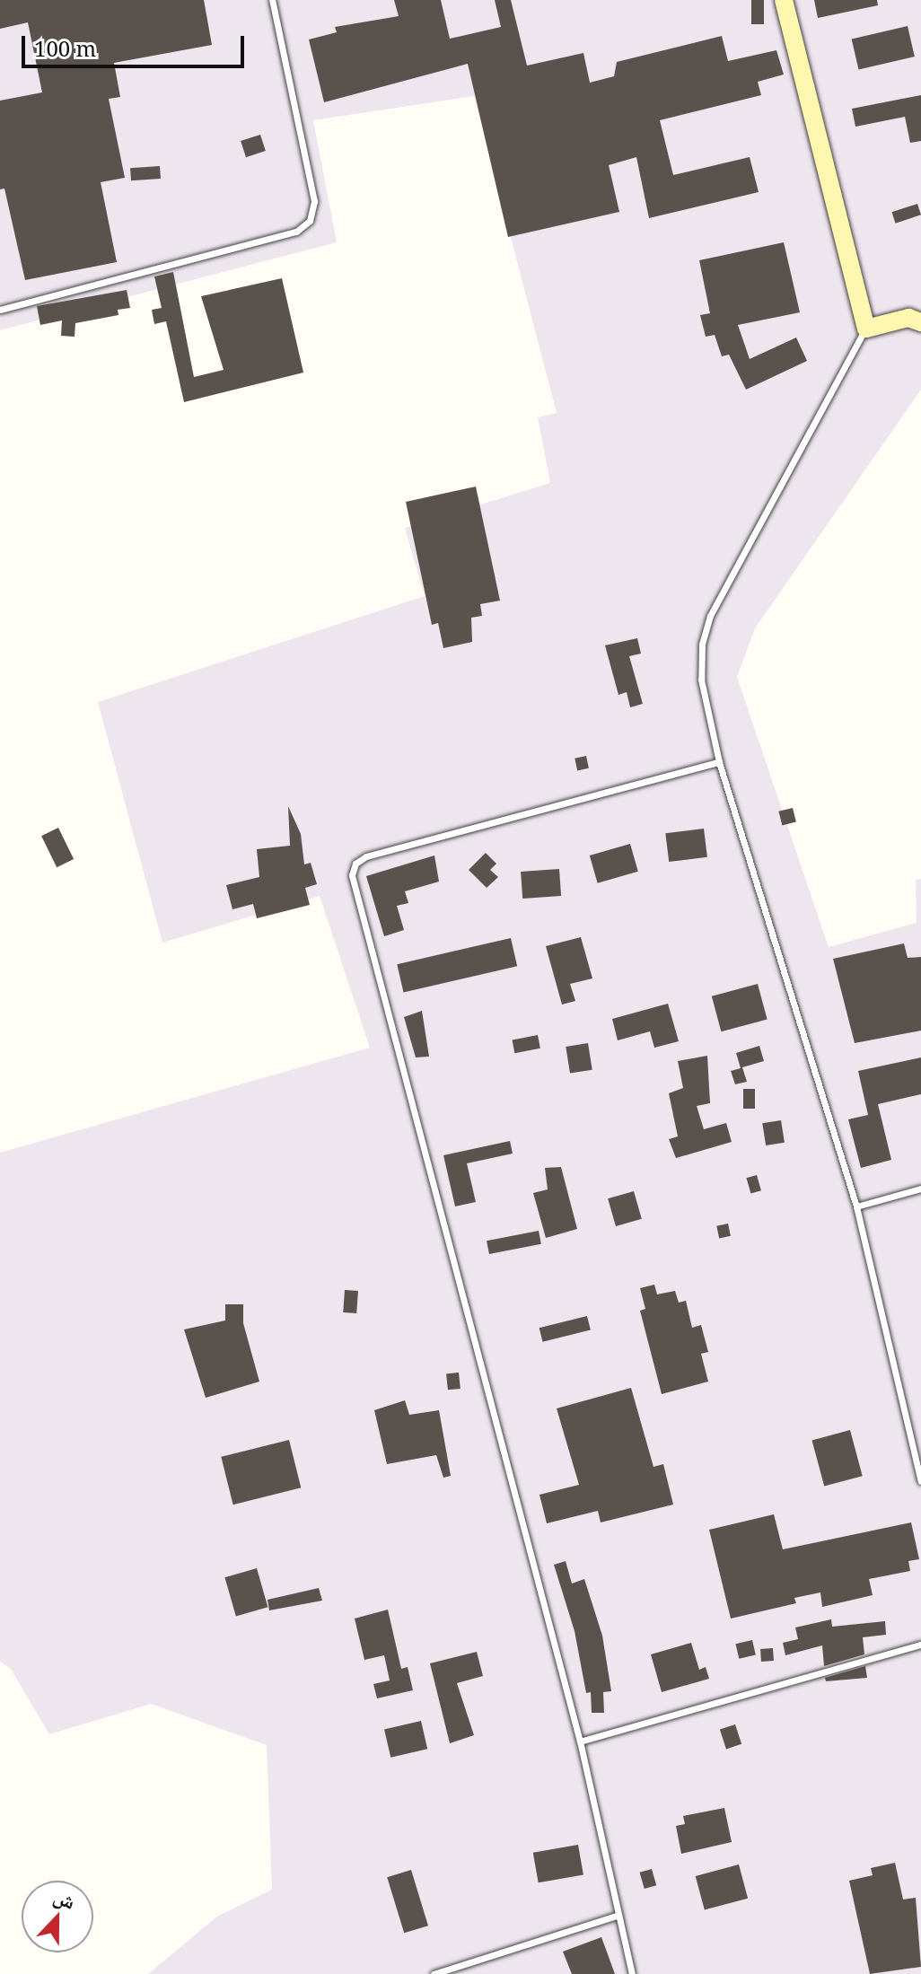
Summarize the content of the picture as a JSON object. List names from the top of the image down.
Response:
{
  "scale_bar": "100 m",
  "north": "top"
}
